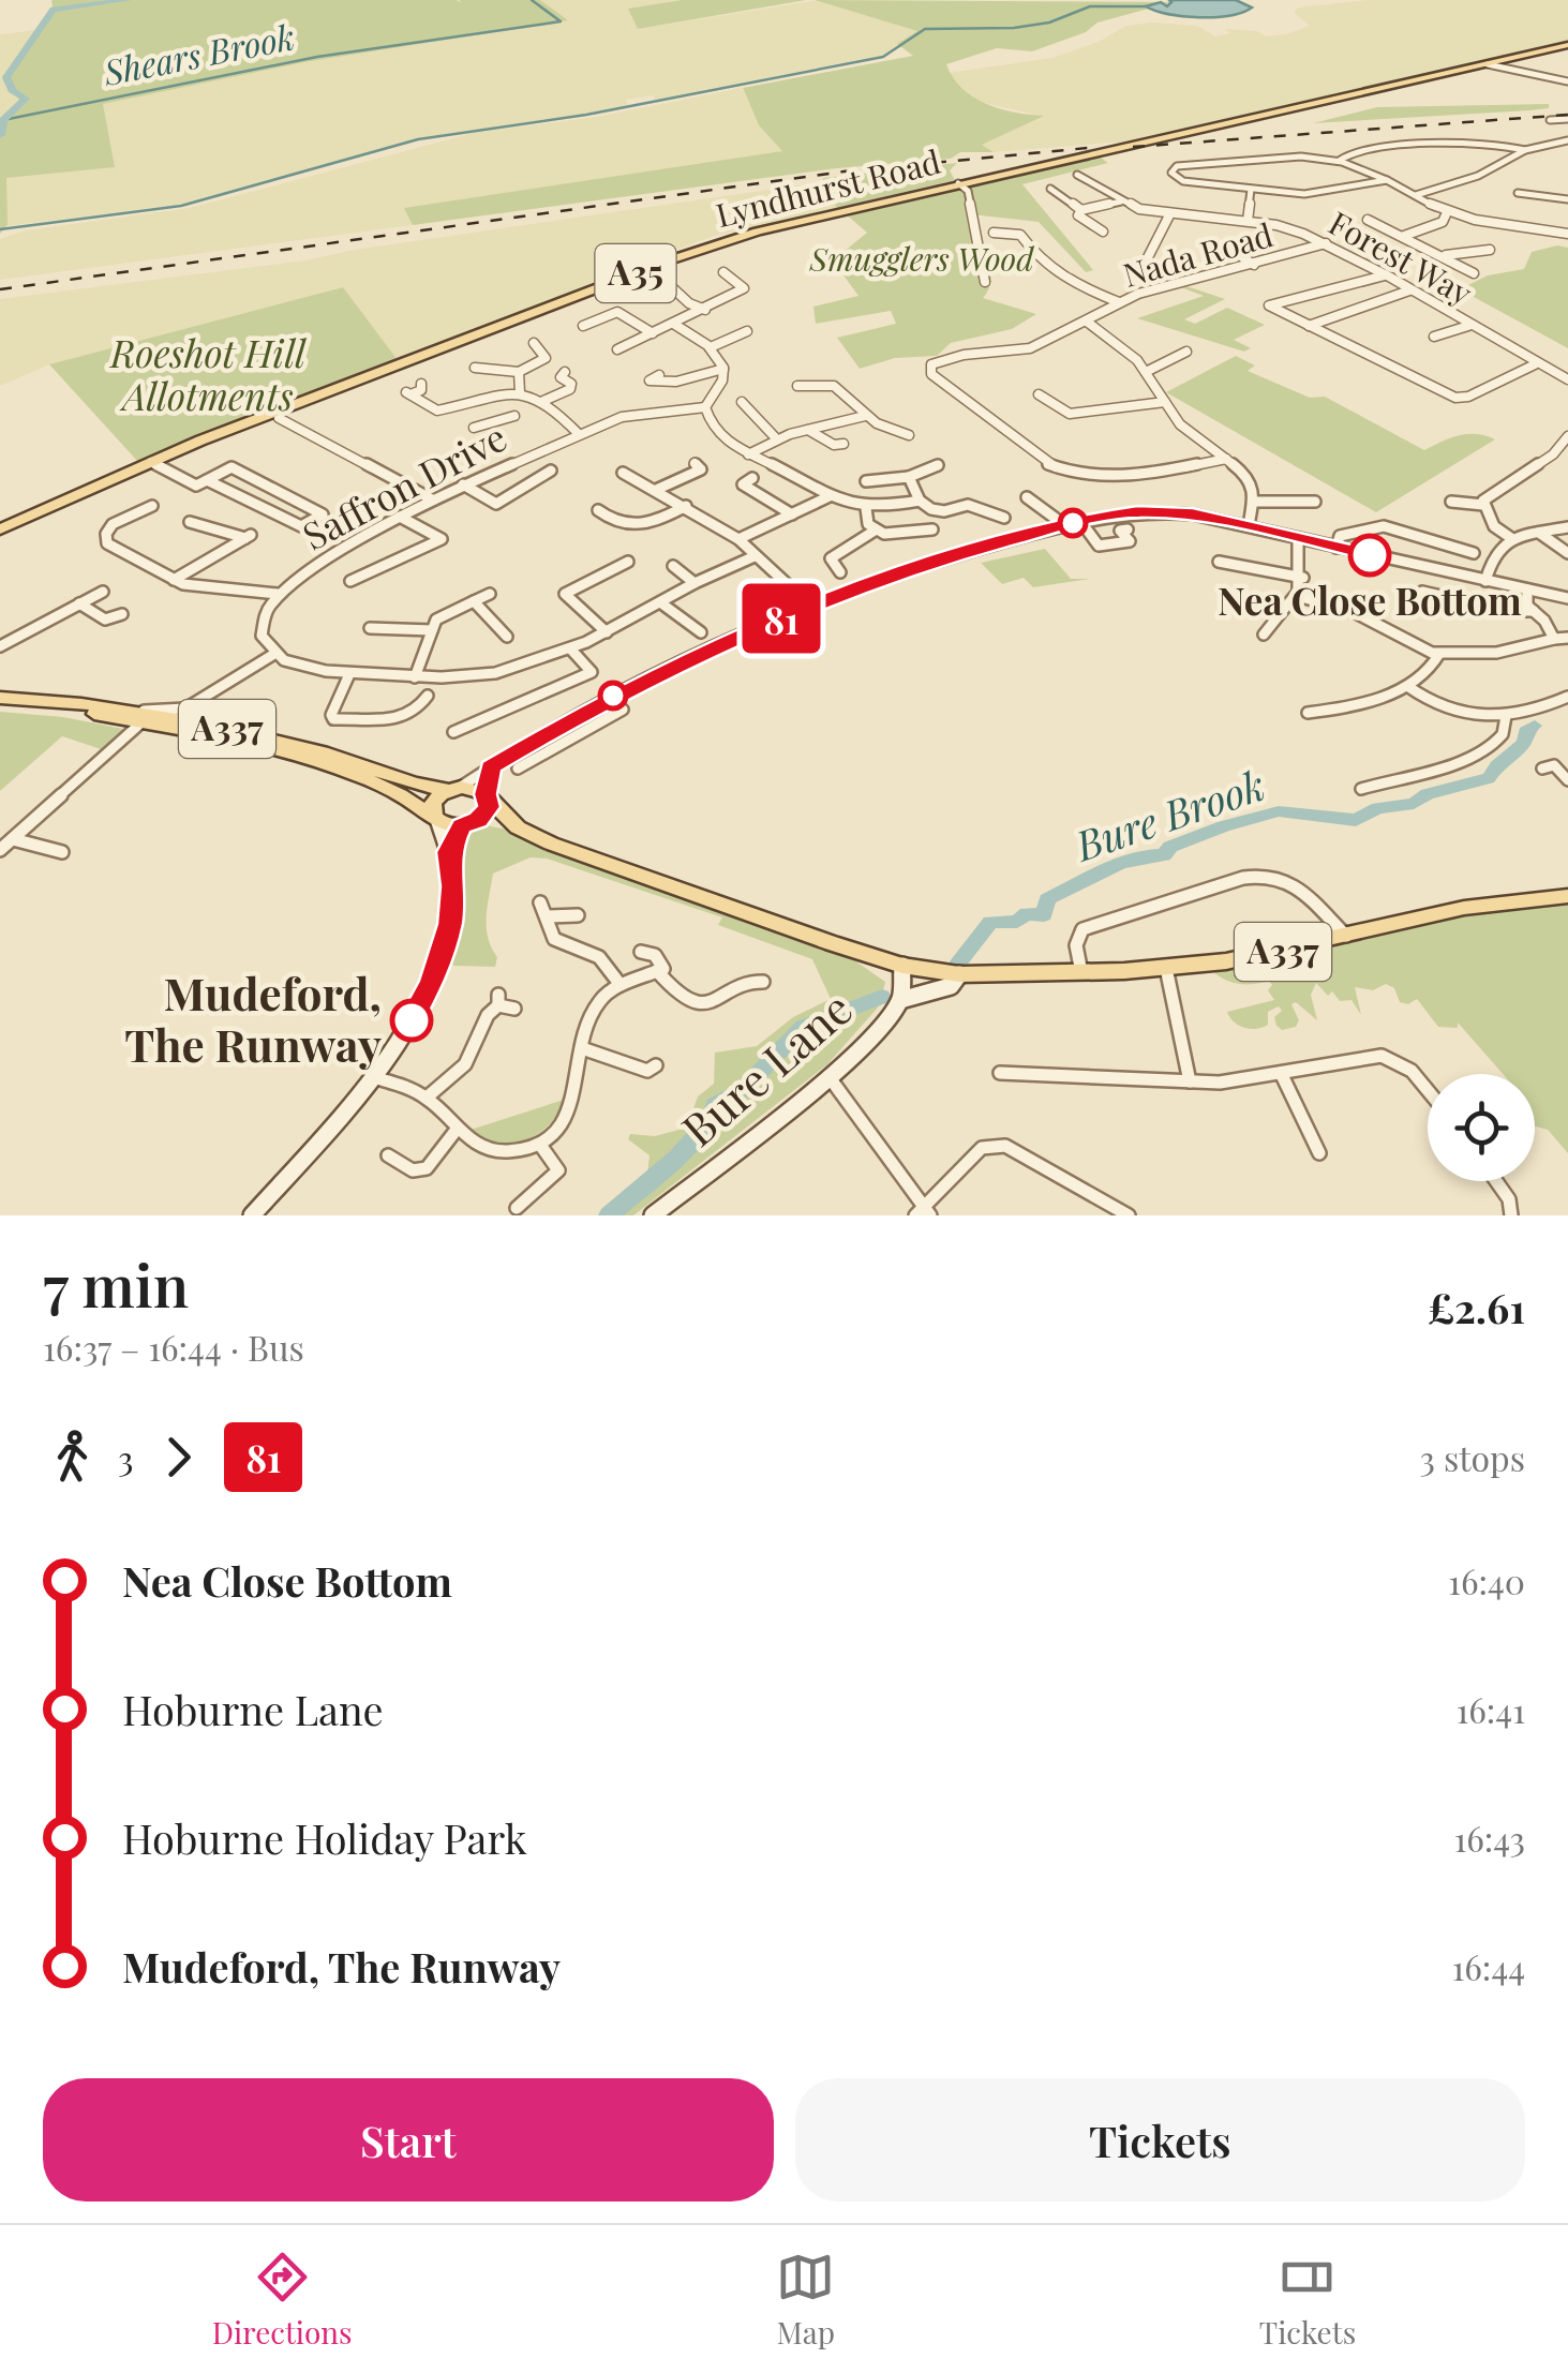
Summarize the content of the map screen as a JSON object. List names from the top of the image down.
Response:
{
  "streets": {
    "main road": ["Lyndhurst Road", "A35", "A337"],
    "street": [
      "Nada Road",
      "Forest Way",
      "Saffron Drive",
      "Bure Lane"
    ]
  },
  "crossings": [
    ["Nada Road", "Forest Way"],
    ["A337", "Bure Lane"]
  ],
  "water": ["Shears Brook", "Bure Brook"],
  "parks": ["Smugglers Wood", "Roeshot Hill Allotments"],
  "places": ["Nea Close Bottom", "Mudeford, The Runway"],
  "lines": ["bus line 81"],
  "page": {
    "on_map": "81",
    "heading": ["7 min", "16:37 – 16:44 · Bus", "£2.61"],
    "legs": ["3", "81", "3 stops"],
    "list": [
      {
        "name": "Nea Close Bottom",
        "value": "16:40"
      },
      {
        "name": "Hoburne Lane",
        "value": "16:41"
      },
      {
        "name": "Hoburne Holiday Park",
        "value": "16:43"
      },
      {
        "name": "Mudeford, The Runway",
        "value": "16:44"
      }
    ],
    "buttons": ["Start", "Tickets"],
    "tabs": ["Directions", "Map", "Tickets"]
  }
}
